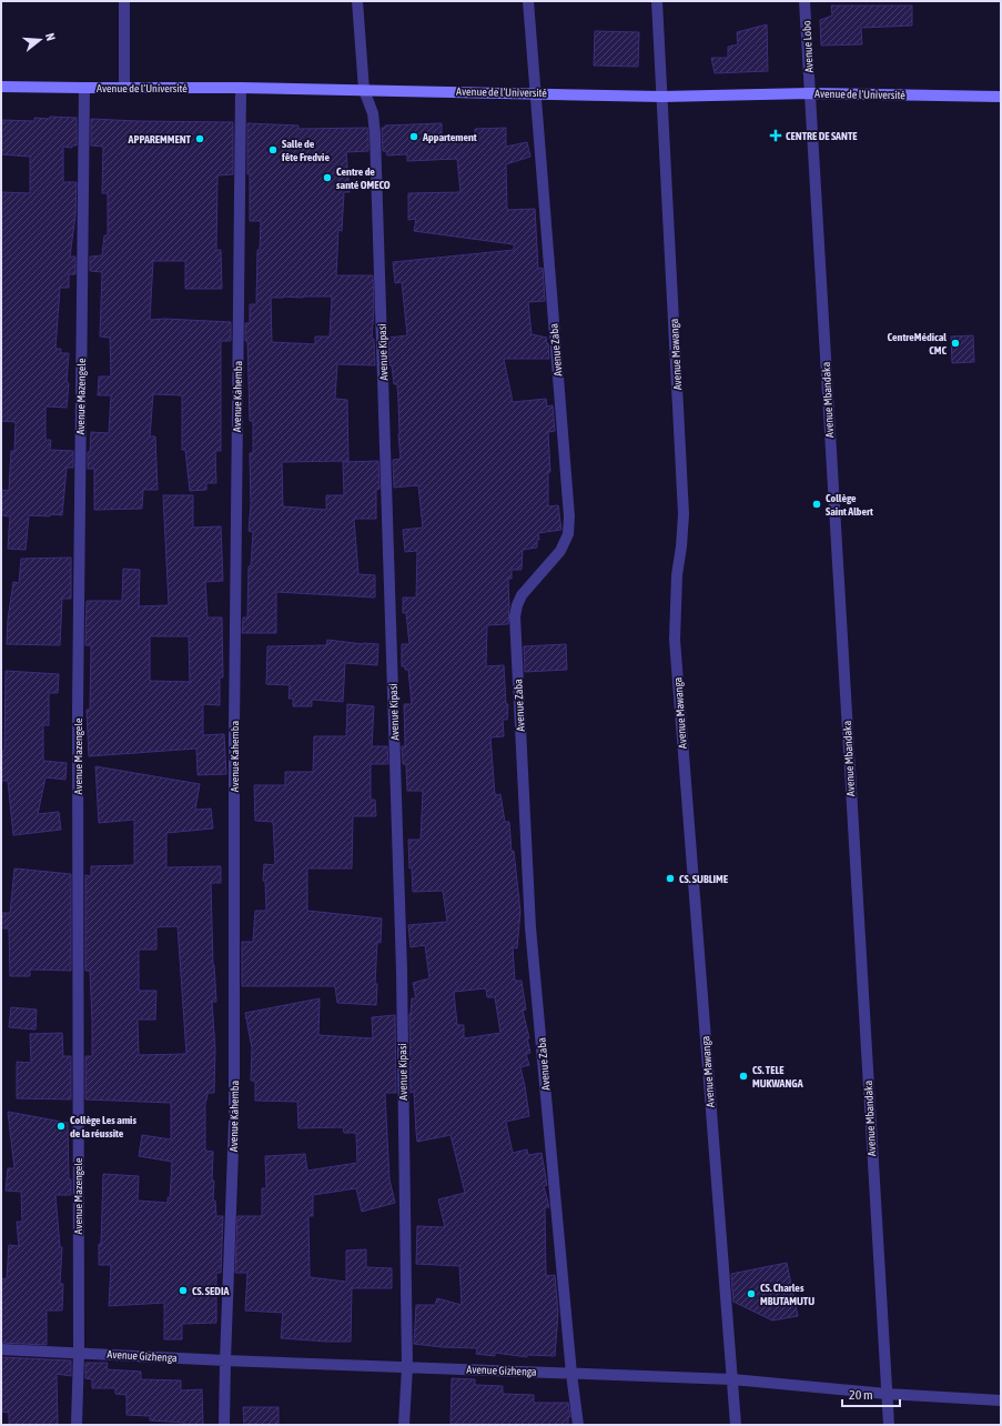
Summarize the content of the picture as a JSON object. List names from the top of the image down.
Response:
{
  "streets": {
    "main road": ["Avenue de l’Université"],
    "street": [
      "Avenue Lobo",
      "Avenue Zaba",
      "Avenue Kipasi",
      "Avenue Mawanga",
      "Avenue Mazengele",
      "Avenue Kahemba",
      "Avenue Mbandaka",
      "Avenue Gizhenga"
    ]
  },
  "crossings": [
    ["Avenue Lobo", "Avenue de l’Université"],
    ["Avenue Lobo", "Avenue Mbandaka"],
    ["Avenue de l’Université", "Avenue Zaba"],
    ["Avenue de l’Université", "Avenue Kipasi"],
    ["Avenue de l’Université", "Avenue Mawanga"],
    ["Avenue de l’Université", "Avenue Mazengele"],
    ["Avenue de l’Université", "Avenue Kahemba"],
    ["Avenue de l’Université", "Avenue Mbandaka"],
    ["Avenue Zaba", "Avenue Gizhenga"],
    ["Avenue Kipasi", "Avenue Gizhenga"],
    ["Avenue Mawanga", "Avenue Gizhenga"],
    ["Avenue Mazengele", "Avenue Gizhenga"],
    ["Avenue Kahemba", "Avenue Gizhenga"],
    ["Avenue Mbandaka", "Avenue Gizhenga"]
  ],
  "places": {
    "health": ["CENTRE DE SANTE"],
    "other": [
      "Appartement",
      "APPAREMMENT",
      "Salle de fête Fredvie",
      "Centre de santé OMECO",
      "CentreMédical CMC",
      "Collège Saint Albert",
      "CS. SUBLIME",
      "CS. TELE MUKWANGA",
      "Collège Les amis de la réussite",
      "CS. SEDIA",
      "CS. Charles MBUTAMUTU"
    ]
  },
  "scale_bar": "20 m",
  "north": "right"
}
